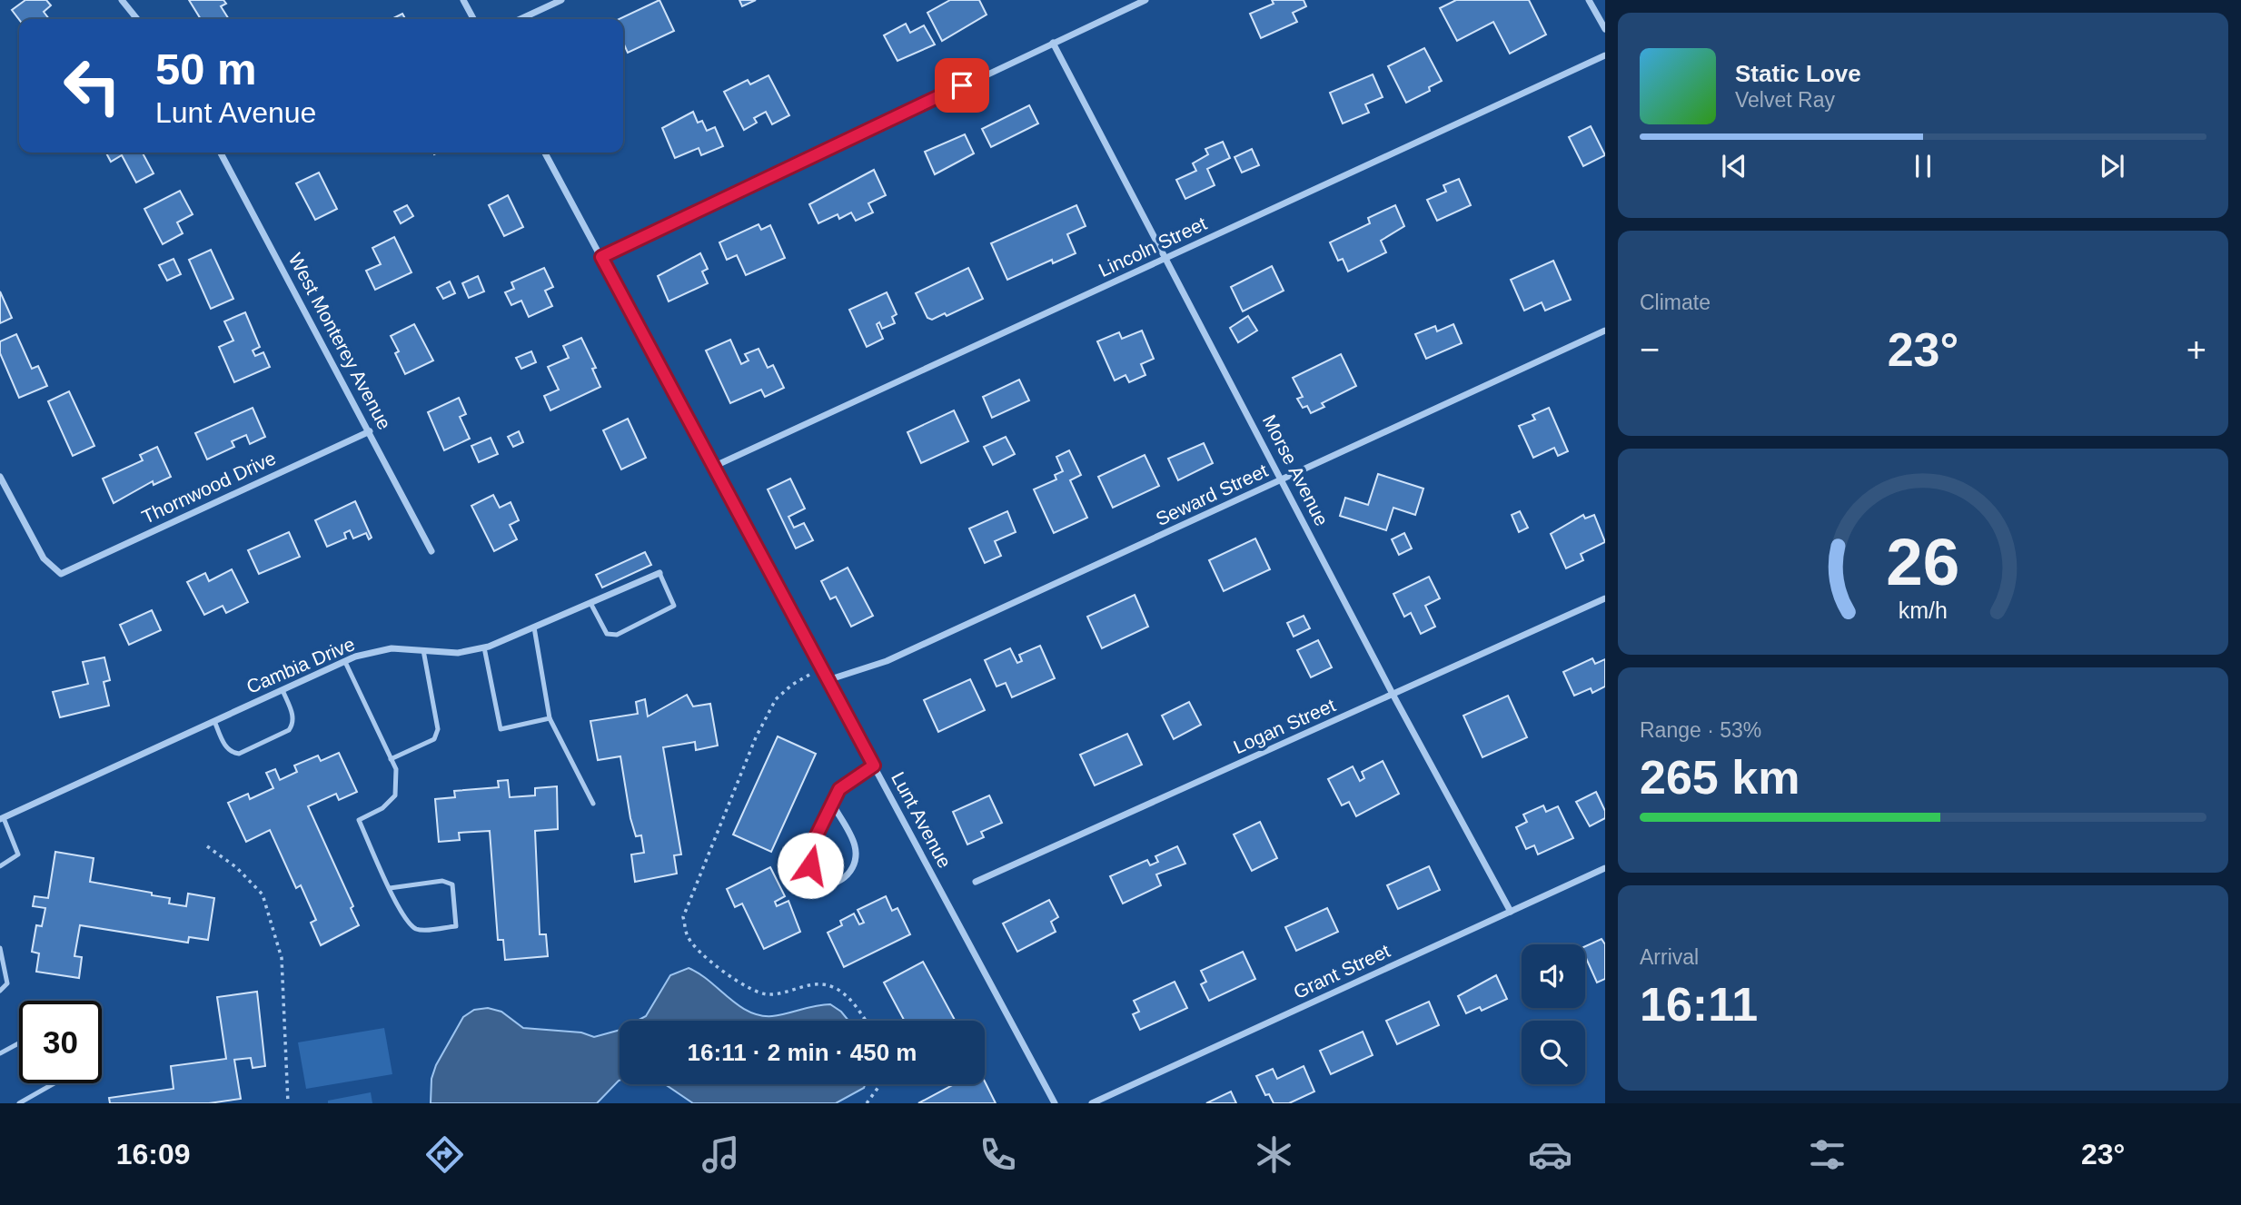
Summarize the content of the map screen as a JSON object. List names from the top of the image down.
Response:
{
  "streets": {
    "street": [
      "Lincoln Street",
      "West Monterey Avenue",
      "Morse Avenue",
      "Thornwood Drive",
      "Seward Street",
      "Cambia Drive",
      "Logan Street",
      "Lunt Avenue",
      "Grant Street"
    ]
  },
  "crossings": [
    ["Lincoln Street", "Morse Avenue"],
    ["Lincoln Street", "Lunt Avenue"],
    ["West Monterey Avenue", "Thornwood Drive"],
    ["Morse Avenue", "Seward Street"],
    ["Morse Avenue", "Logan Street"],
    ["Morse Avenue", "Grant Street"],
    ["Seward Street", "Lunt Avenue"]
  ],
  "page": {
    "turn": ["50 m", "Lunt Avenue"],
    "song": ["Static Love", "Velvet Ray"],
    "tile": [
      "Climate",
      ["Range · 53%", "265 km"],
      ["Arrival", "16:11"]
    ],
    "heat": ["−", "23°", "+"],
    "limit": "30",
    "trip": "16:11 · 2 min · 450 m",
    "tabs": ["16:09", "23°"],
    "gauge": ["26", "km/h"]
  }
}
